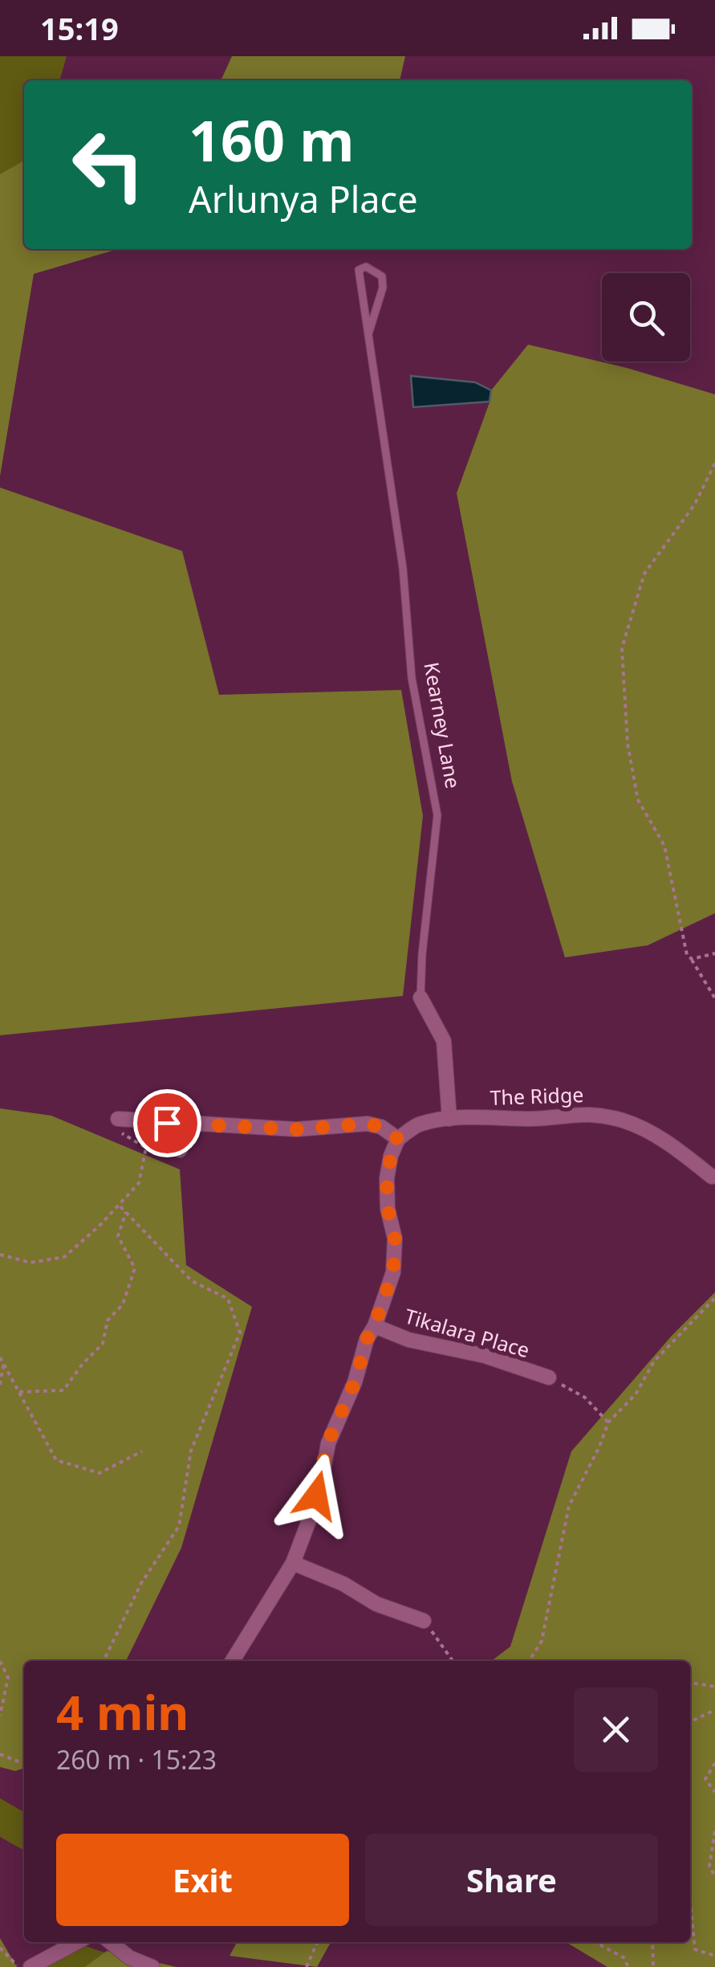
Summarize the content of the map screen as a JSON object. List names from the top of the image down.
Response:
{
  "streets": {
    "street": ["Kearney Lane", "The Ridge", "Tikalara Place"]
  },
  "crossings": [
    ["Kearney Lane", "The Ridge"]
  ],
  "page": {
    "status": "15:19",
    "turn": ["160 m", "Arlunya Place"],
    "heading": ["4 min", "260 m · 15:23"],
    "buttons": ["Exit", "Share"]
  }
}
